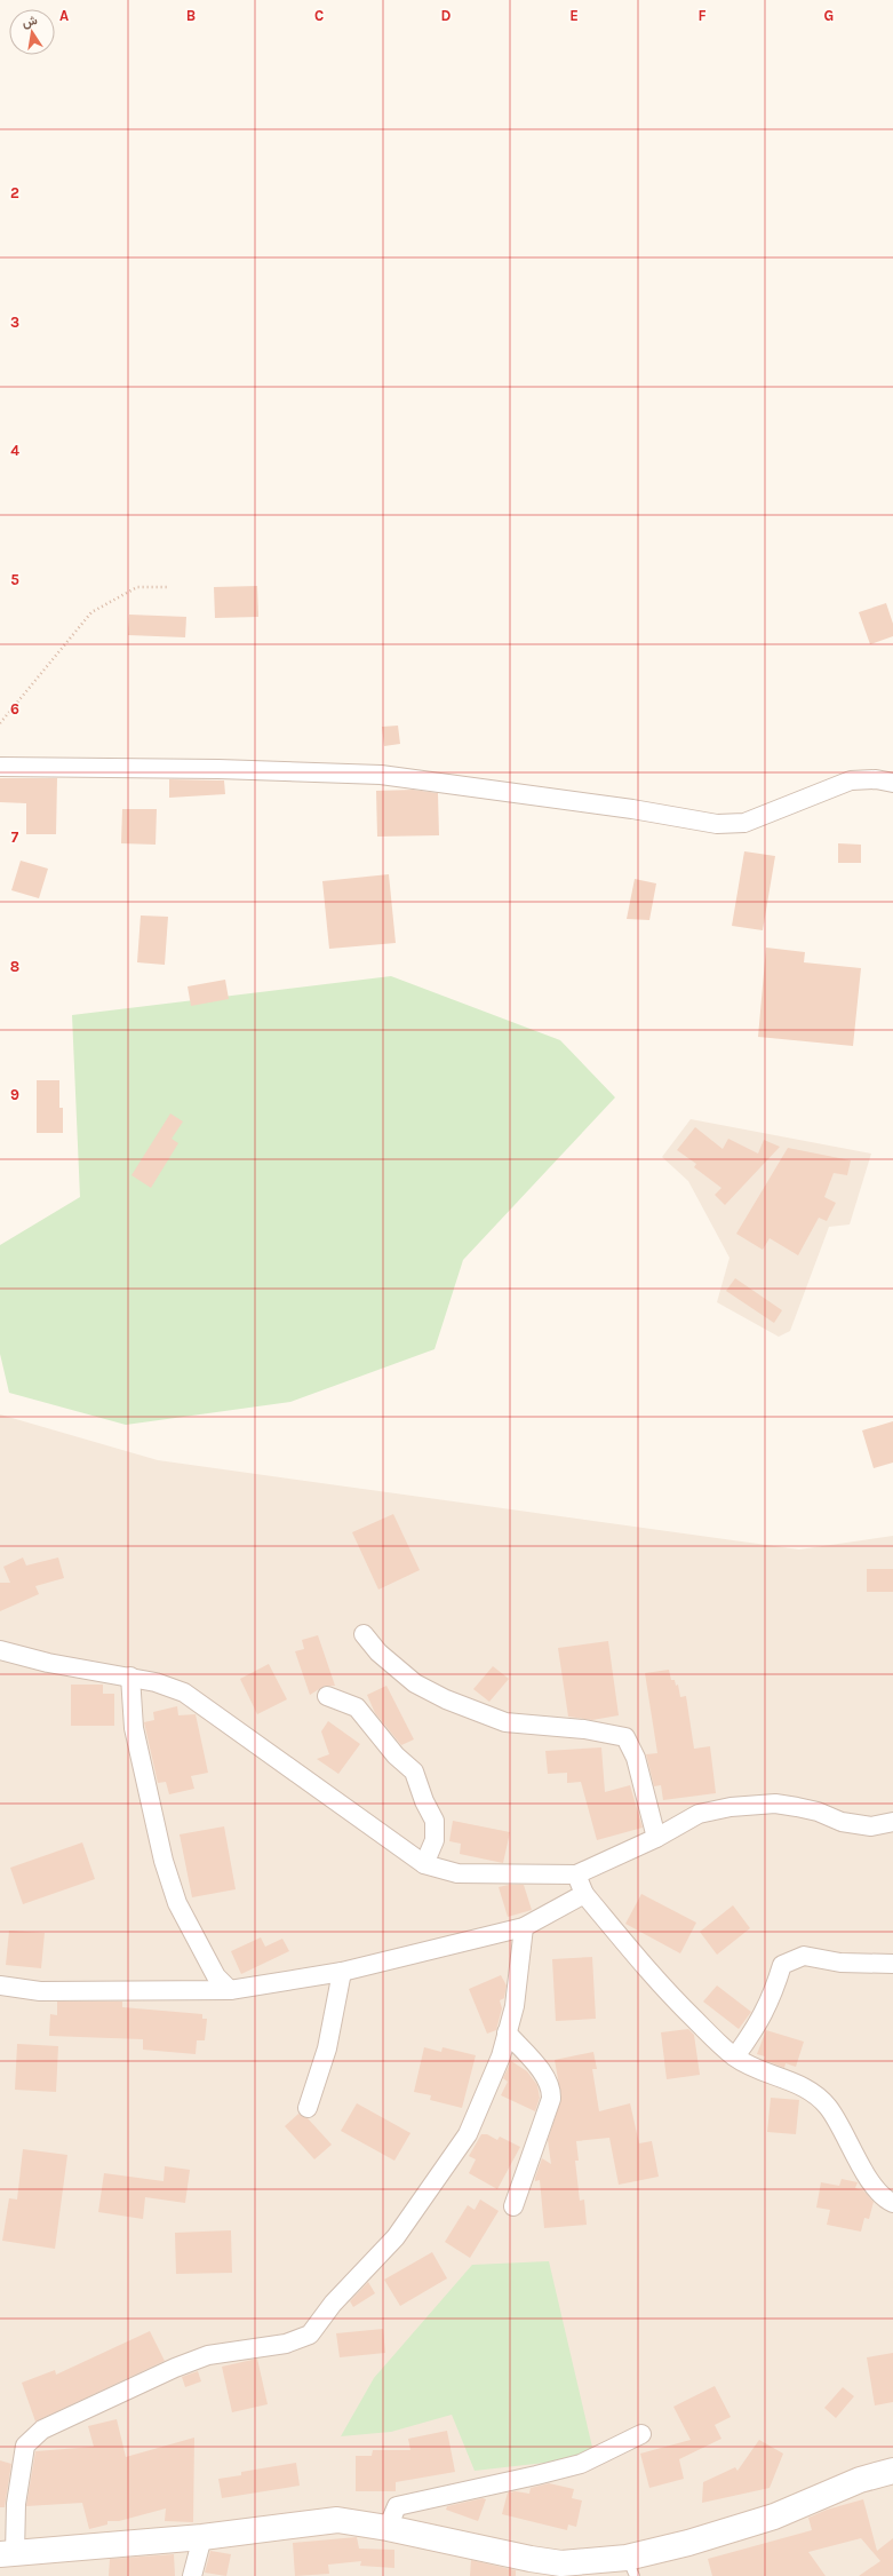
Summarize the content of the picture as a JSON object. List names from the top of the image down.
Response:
{
  "north": "top",
  "grid": {
    "columns": [
      "A",
      "B",
      "C",
      "D",
      "E",
      "F",
      "G"
    ],
    "rows": [
      "2",
      "3",
      "4",
      "5",
      "6",
      "7",
      "8",
      "9"
    ]
  }
}
